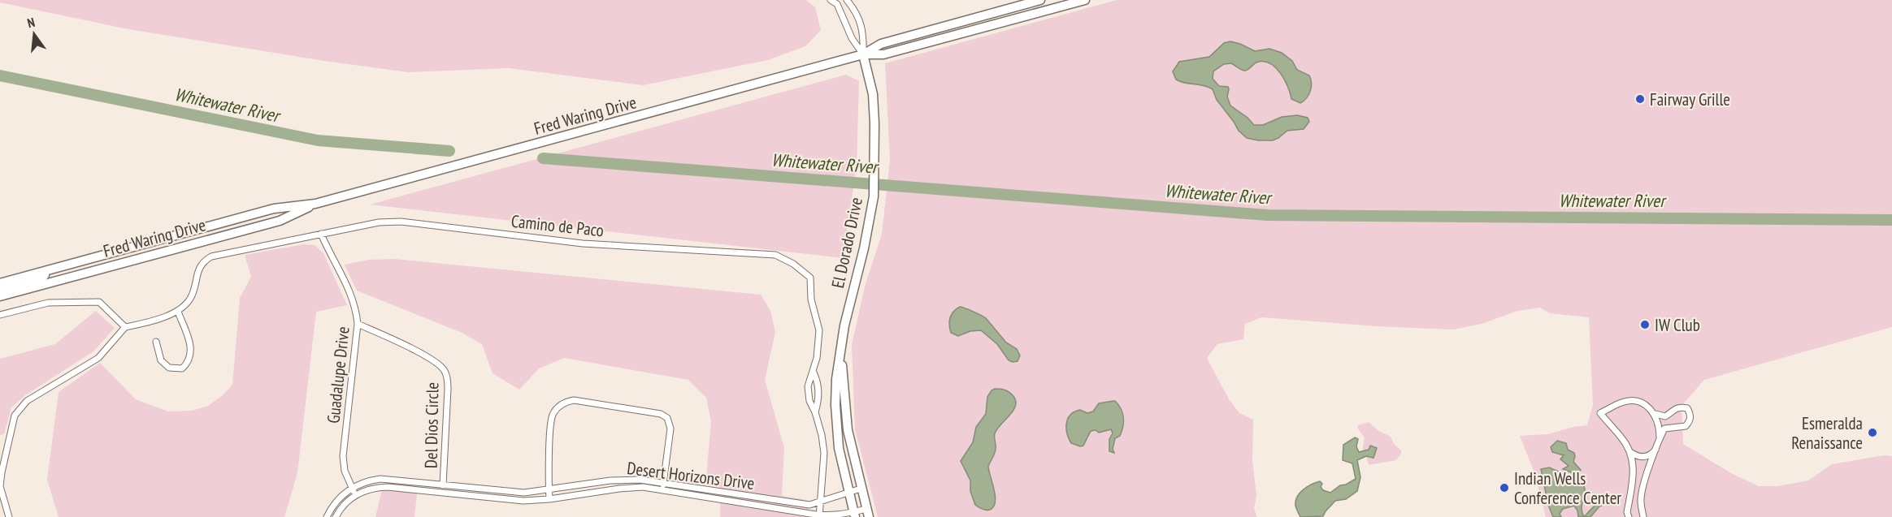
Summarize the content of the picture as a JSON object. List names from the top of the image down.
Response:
{
  "streets": {
    "main road": ["Fred Waring Drive", "El Dorado Drive"],
    "street": [
      "Camino de Paco",
      "Guadalupe Drive",
      "Del Dios Circle",
      "Desert Horizons Drive"
    ]
  },
  "crossings": [
    ["Fred Waring Drive", "El Dorado Drive"],
    ["Camino de Paco", "Guadalupe Drive"],
    ["Camino de Paco", "Desert Horizons Drive"],
    ["El Dorado Drive", "Desert Horizons Drive"],
    ["Guadalupe Drive", "Del Dios Circle"],
    ["Guadalupe Drive", "Desert Horizons Drive"],
    ["Del Dios Circle", "Desert Horizons Drive"]
  ],
  "water": ["Whitewater River"],
  "places": [
    "Fairway Grille",
    "IW Club",
    "Esmeralda Renaissance",
    "Indian Wells Conference Center"
  ],
  "north": "top"
}
